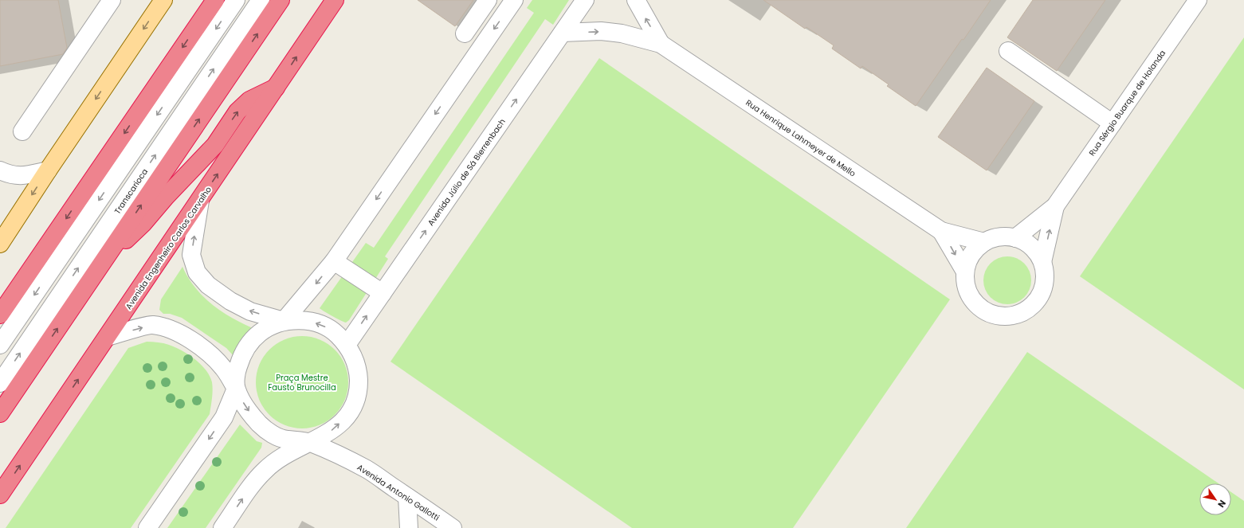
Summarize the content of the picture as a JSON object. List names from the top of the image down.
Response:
{
  "streets": {
    "highway": ["Avenida Engenheiro Carlos Carvalho"],
    "street": [
      "Rua Sérgio Buarque de Holanda",
      "Rua Henrique Lahmeyer de Mello",
      "Avenida Júlio de Sá Bierrenbach",
      "Transcarioca",
      "Avenida Antonio Gallotti"
    ]
  },
  "crossings": [
    ["Rua Sérgio Buarque de Holanda", "Rua Henrique Lahmeyer de Mello"],
    ["Rua Henrique Lahmeyer de Mello", "Avenida Júlio de Sá Bierrenbach"]
  ],
  "parks": ["Praça Mestre Fausto Brunocilla"],
  "north": "bottom right"
}
